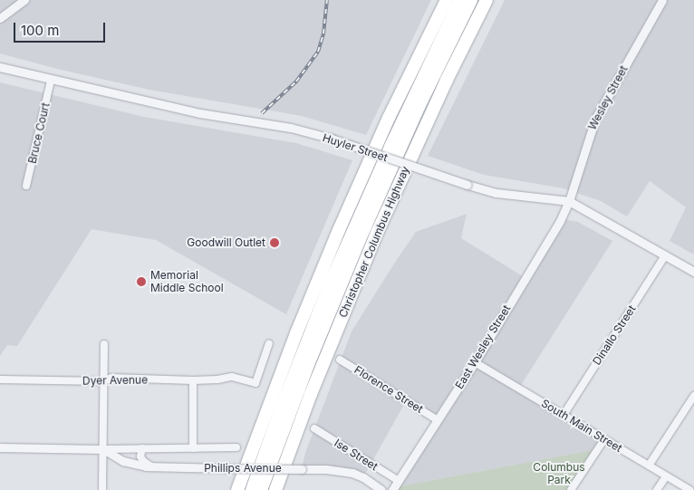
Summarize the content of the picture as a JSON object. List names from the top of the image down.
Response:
{
  "streets": {
    "highway": ["Christopher Columbus Highway"],
    "street": [
      "Wesley Street",
      "Bruce Court",
      "Huyler Street",
      "Dinallo Street",
      "East Wesley Street",
      "Dyer Avenue",
      "Florence Street",
      "South Main Street",
      "Ise Street",
      "Phillips Avenue"
    ]
  },
  "crossings": [
    ["Wesley Street", "Huyler Street"],
    ["Wesley Street", "East Wesley Street"],
    ["Bruce Court", "Huyler Street"],
    ["Huyler Street", "Dinallo Street"],
    ["Huyler Street", "East Wesley Street"],
    ["Dinallo Street", "South Main Street"],
    ["East Wesley Street", "Florence Street"],
    ["East Wesley Street", "South Main Street"],
    ["East Wesley Street", "Ise Street"]
  ],
  "parks": ["Columbus Park"],
  "places": ["Goodwill Outlet", "Memorial Middle School"],
  "scale_bar": "100 m"
}
